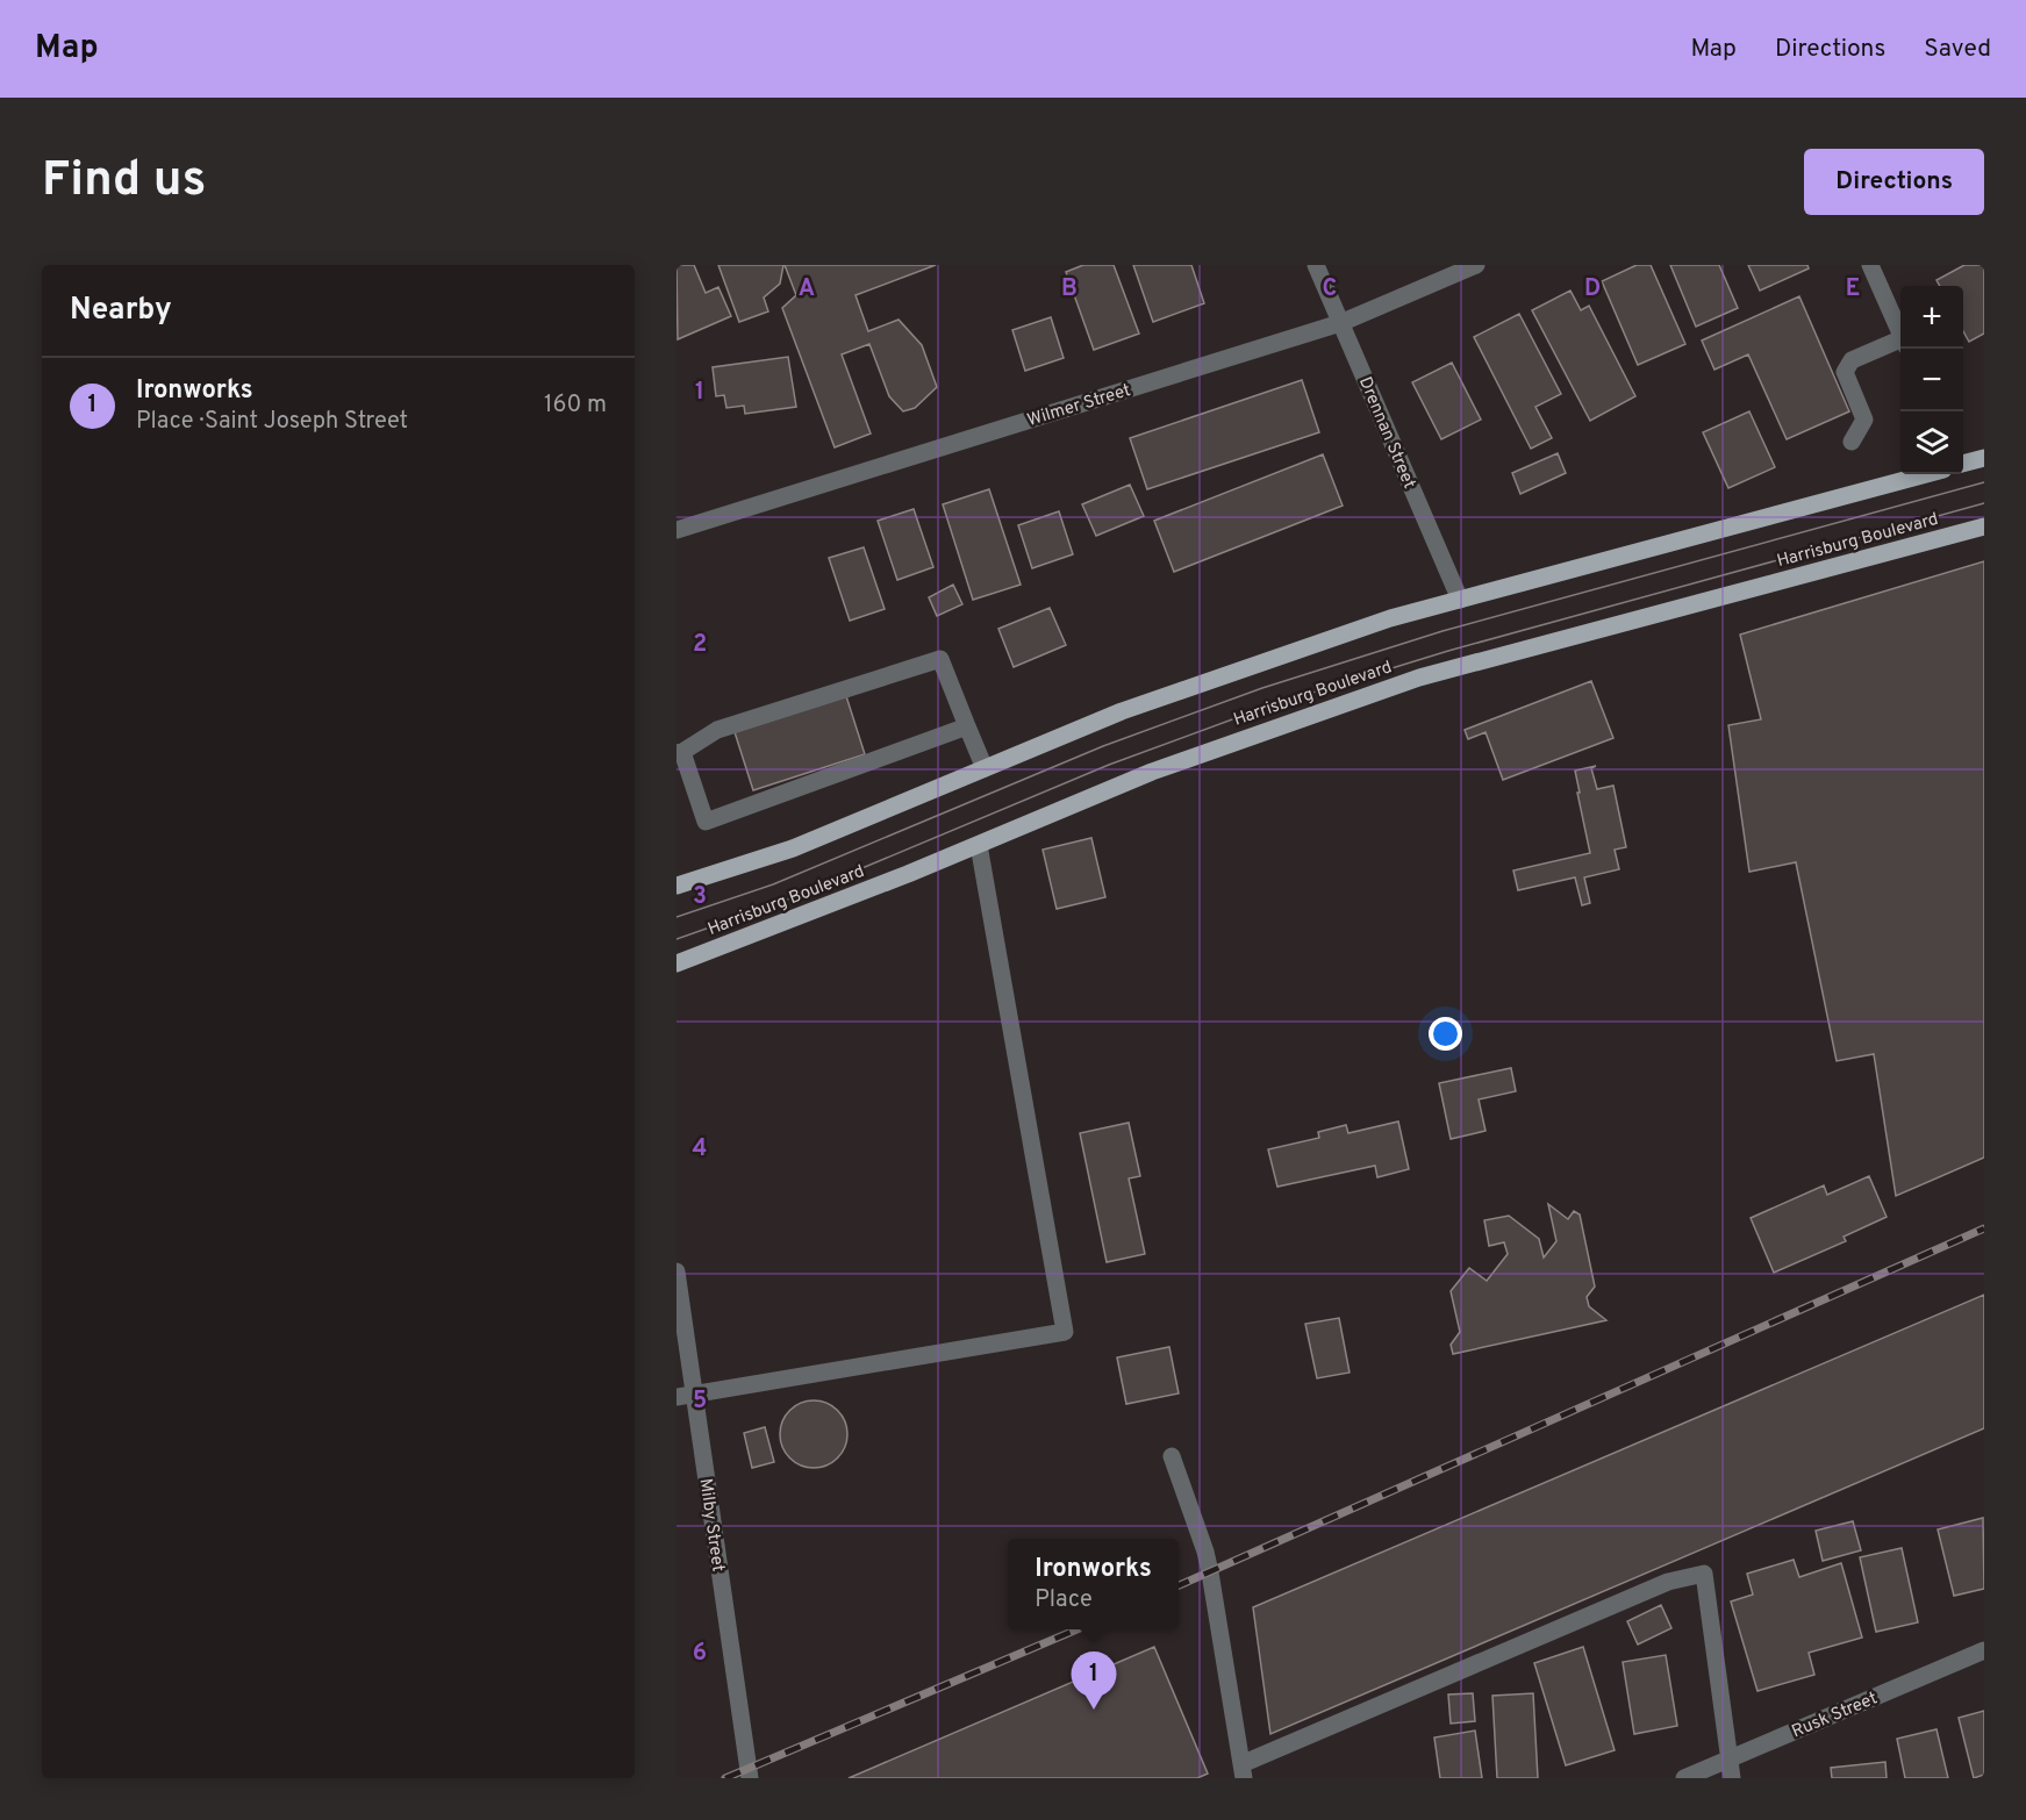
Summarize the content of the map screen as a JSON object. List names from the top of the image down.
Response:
{
  "streets": {
    "main road": ["Harrisburg Boulevard"],
    "street": [
      "Wilmer Street",
      "Drennan Street",
      "Milby Street",
      "Rusk Street"
    ]
  },
  "crossings": [
    ["Wilmer Street", "Drennan Street"]
  ],
  "page": {
    "header": "Map",
    "nav": ["Map", "Directions", "Saved"],
    "buttons": "Directions",
    "title": "Find us",
    "heading": "Nearby",
    "map_buttons": ["+", "−"],
    "list": [
      {
        "mark": "1",
        "name": "Ironworks",
        "note": "Place · Saint Joseph Street",
        "value": "160 m"
      }
    ],
    "popup": ["Ironworks", "Place"],
    "pins": "1"
  },
  "grid": {
    "columns": [
      "A",
      "B",
      "C",
      "D",
      "E"
    ],
    "rows": [
      "1",
      "2",
      "3",
      "4",
      "5",
      "6"
    ]
  }
}
